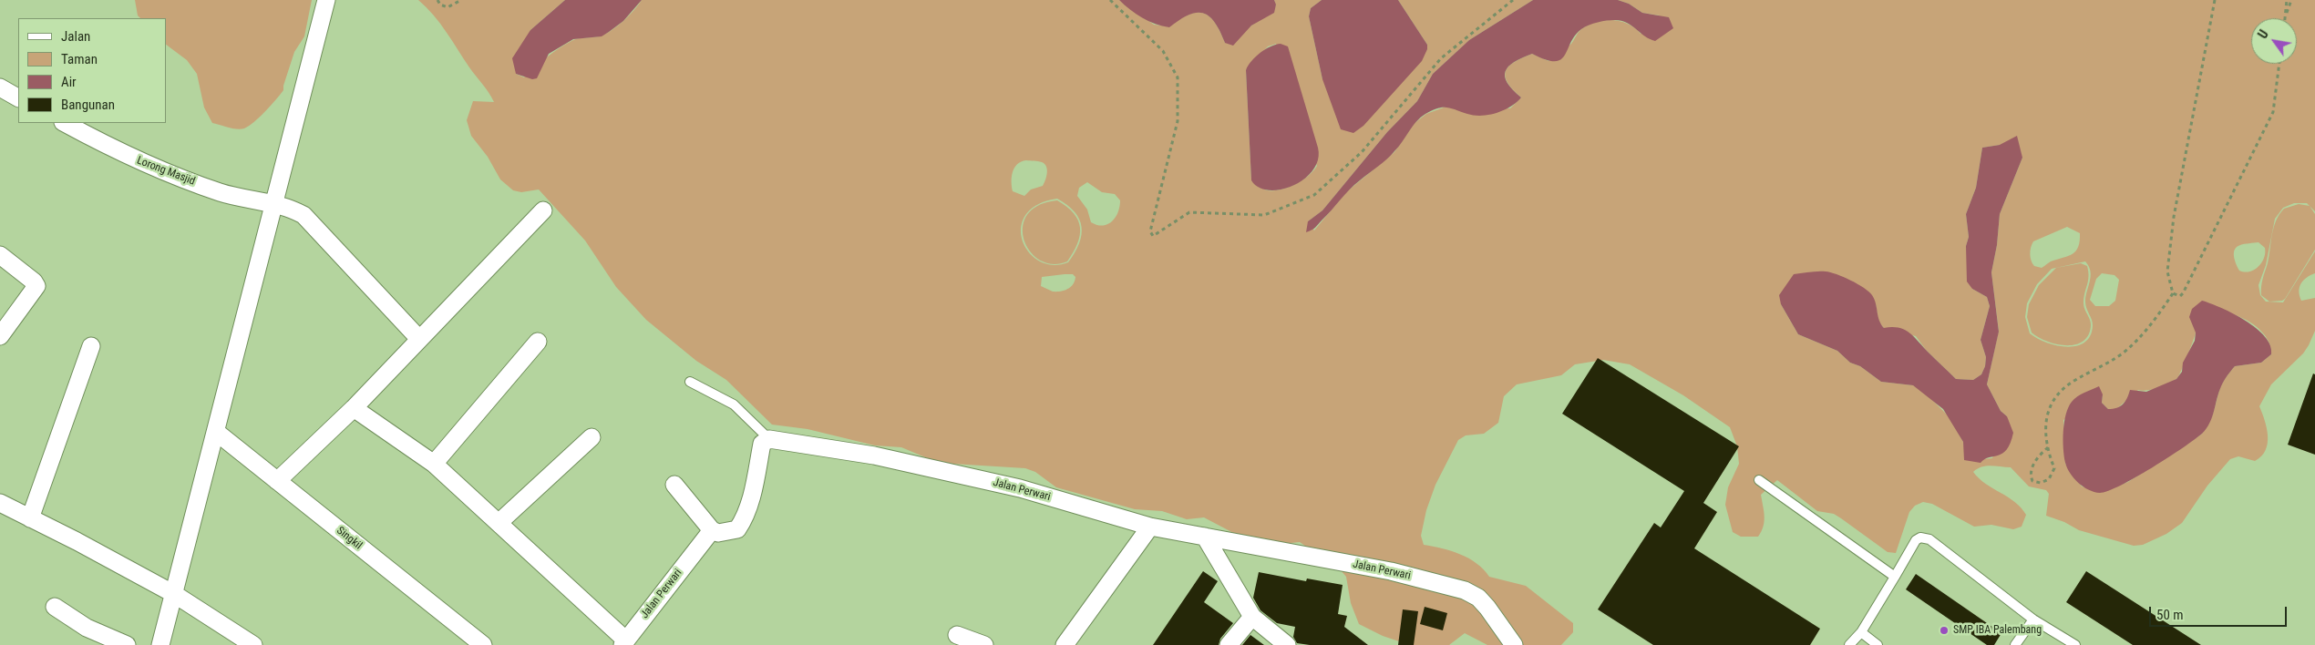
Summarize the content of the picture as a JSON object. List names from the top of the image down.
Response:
{
  "streets": {
    "street": ["Lorong Masjid", "Jalan Perwari", "Singkil"]
  },
  "places": ["SMP IBA Palembang"],
  "legend": [
    "Jalan",
    "Taman",
    "Air",
    "Bangunan"
  ],
  "scale_bar": "50 m",
  "north": "top left"
}
